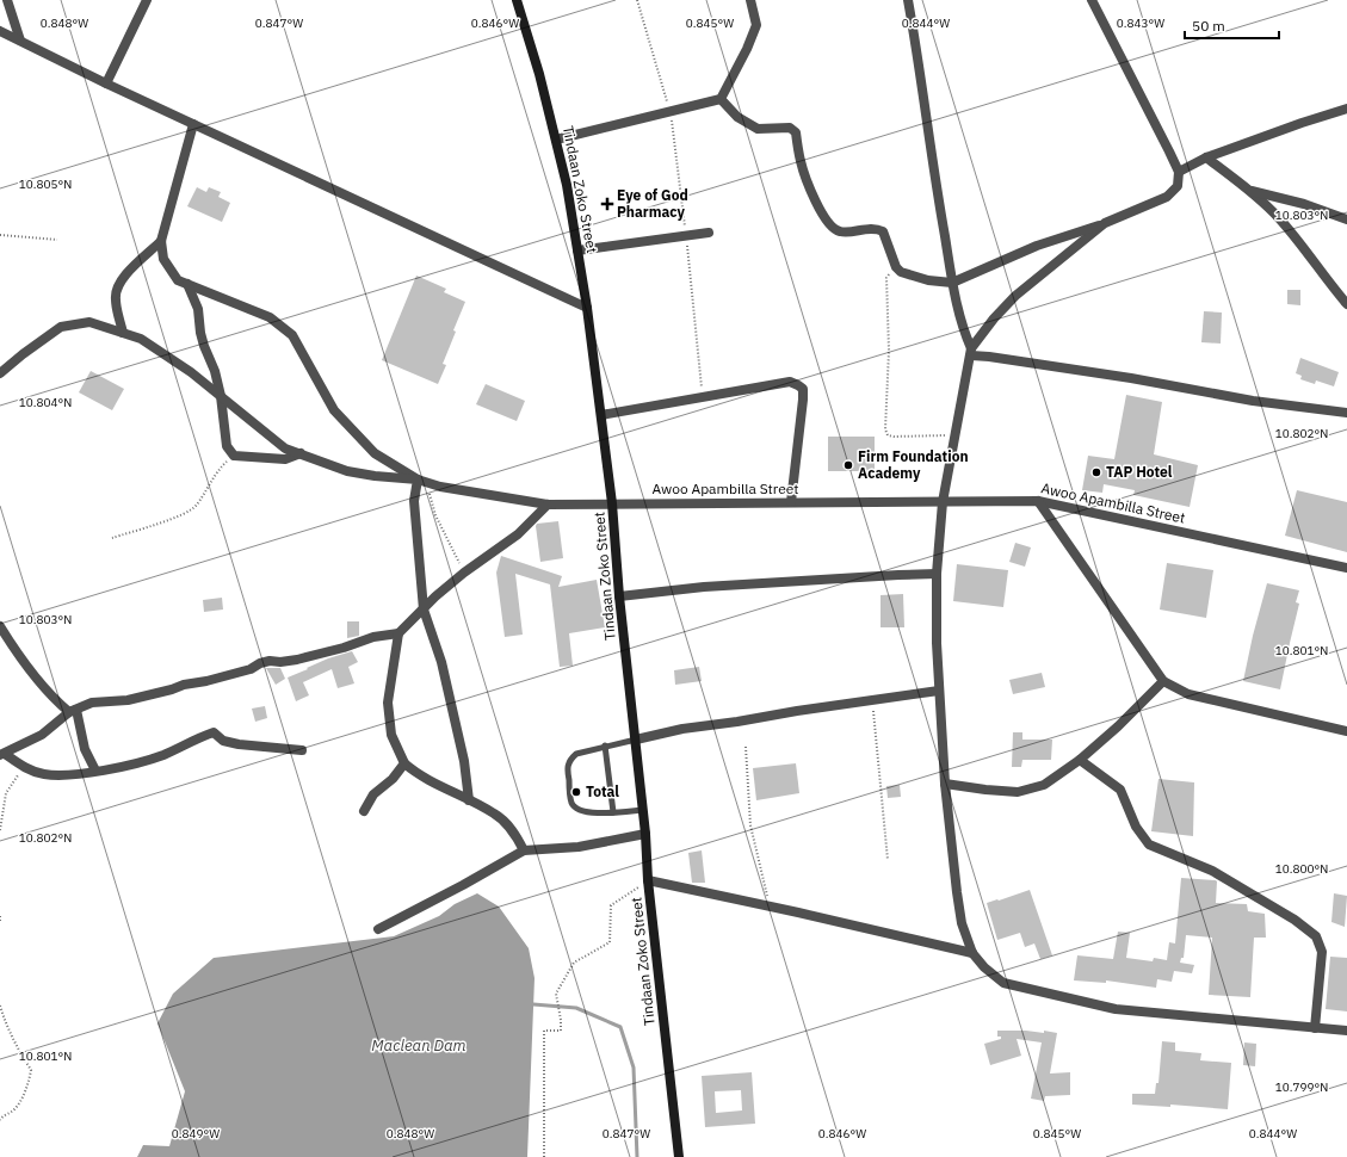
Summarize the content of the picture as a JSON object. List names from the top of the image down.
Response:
{
  "streets": {
    "main road": ["Tindaan Zoko Street"],
    "street": ["Awoo Apambilla Street"]
  },
  "crossings": [
    ["Tindaan Zoko Street", "Awoo Apambilla Street"]
  ],
  "water": ["Maclean Dam"],
  "places": {
    "health": ["Eye of God Pharmacy"],
    "other": ["Firm Foundation Academy", "TAP Hotel", "Total"]
  },
  "scale_bar": "50 m",
  "coordinates": [
    "0.848°W",
    "0.847°W",
    "0.846°W",
    "0.845°W",
    "0.844°W",
    "0.843°W",
    "10.805°N",
    "10.803°N",
    "10.804°N",
    "10.802°N",
    "10.801°N",
    "10.800°N",
    "10.799°N",
    "0.849°W"
  ]
}
